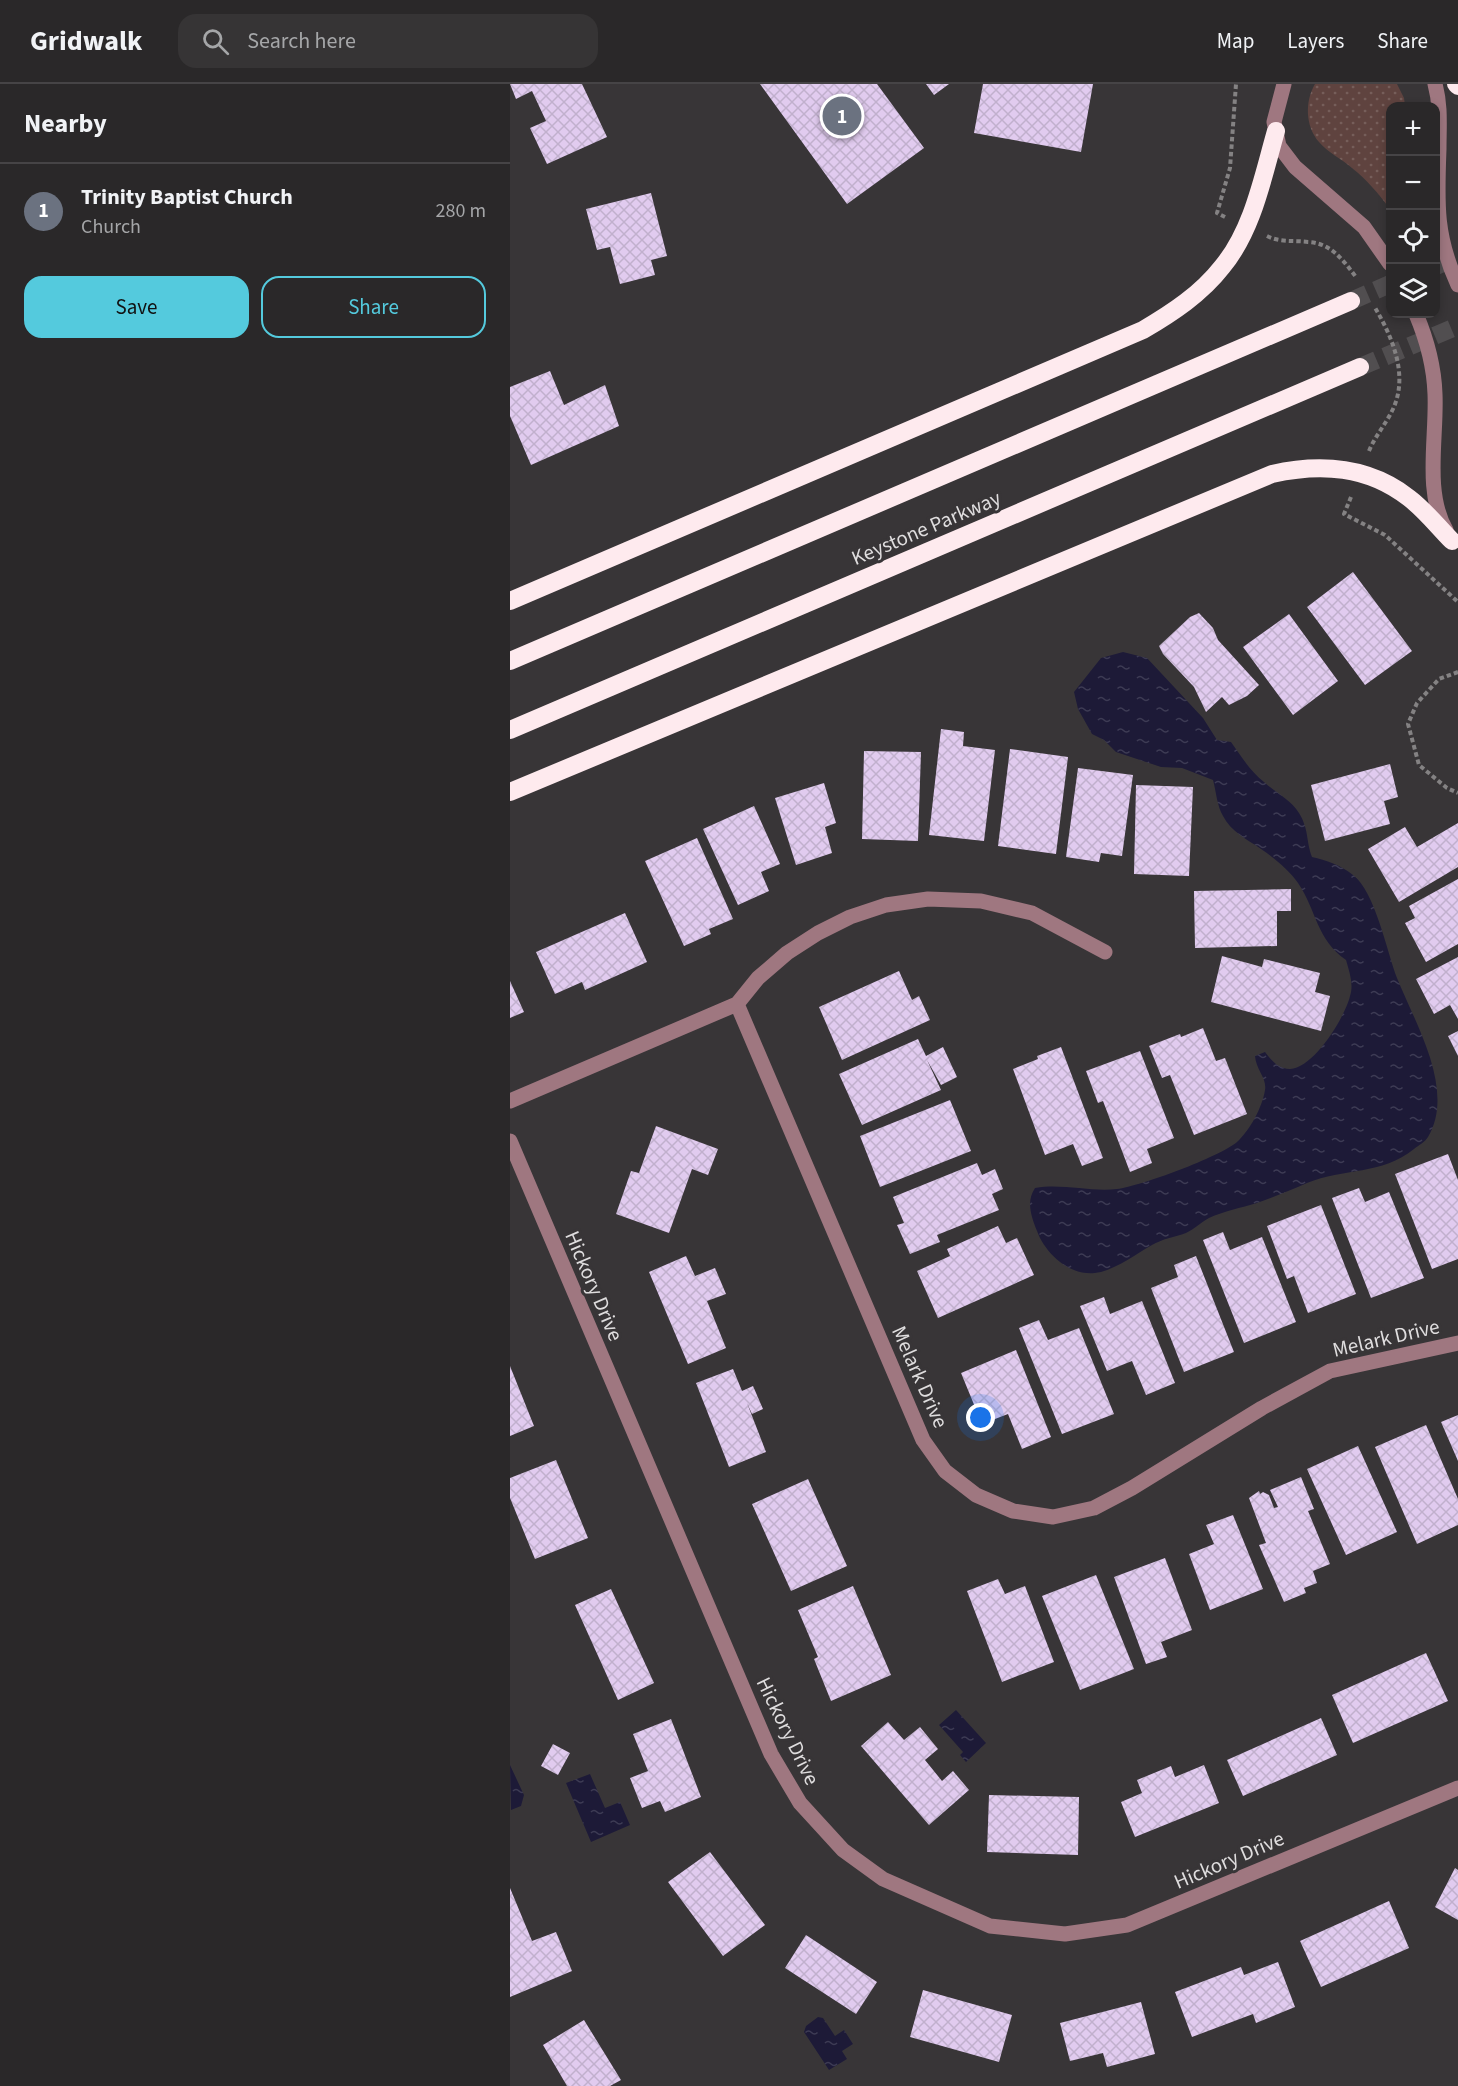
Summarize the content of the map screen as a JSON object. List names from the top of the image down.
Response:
{
  "streets": {
    "highway": ["Keystone Parkway"],
    "street": ["Hickory Drive", "Melark Drive"]
  },
  "page": {
    "header": "Gridwalk",
    "search": "Search here",
    "nav": ["Map", "Layers", "Share"],
    "heading": "Nearby",
    "pins": "1",
    "map_buttons": ["+", "−"],
    "list": [
      {
        "mark": "1",
        "name": "Trinity Baptist Church",
        "note": "Church",
        "value": "280 m"
      }
    ],
    "buttons": ["Save", "Share"]
  }
}
